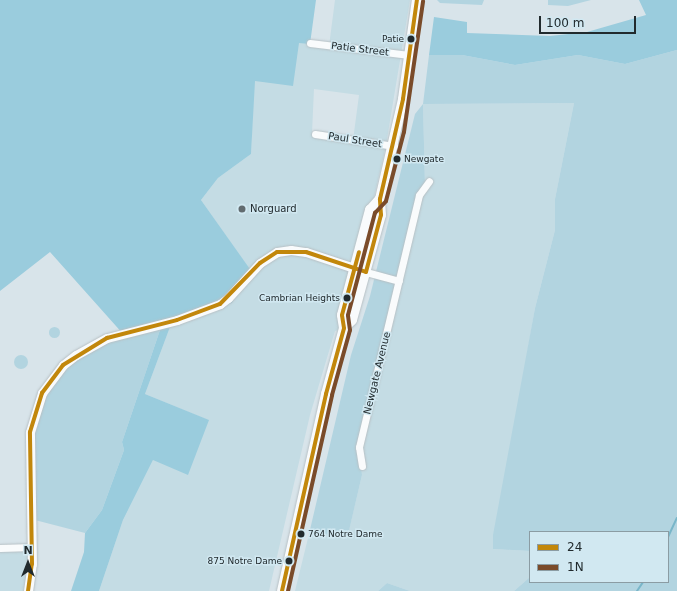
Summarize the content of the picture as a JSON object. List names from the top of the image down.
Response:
{
  "streets": {
    "street": ["Patie Street", "Paul Street", "Newgate Avenue"]
  },
  "places": [
    "Patie",
    "Newgate",
    "Norguard",
    "Cambrian Heights",
    "764 Notre Dame",
    "875 Notre Dame"
  ],
  "lines": ["transit line 24", "transit line 1N"],
  "legend": ["24", "1N"],
  "scale_bar": "100 m",
  "north": "top"
}
